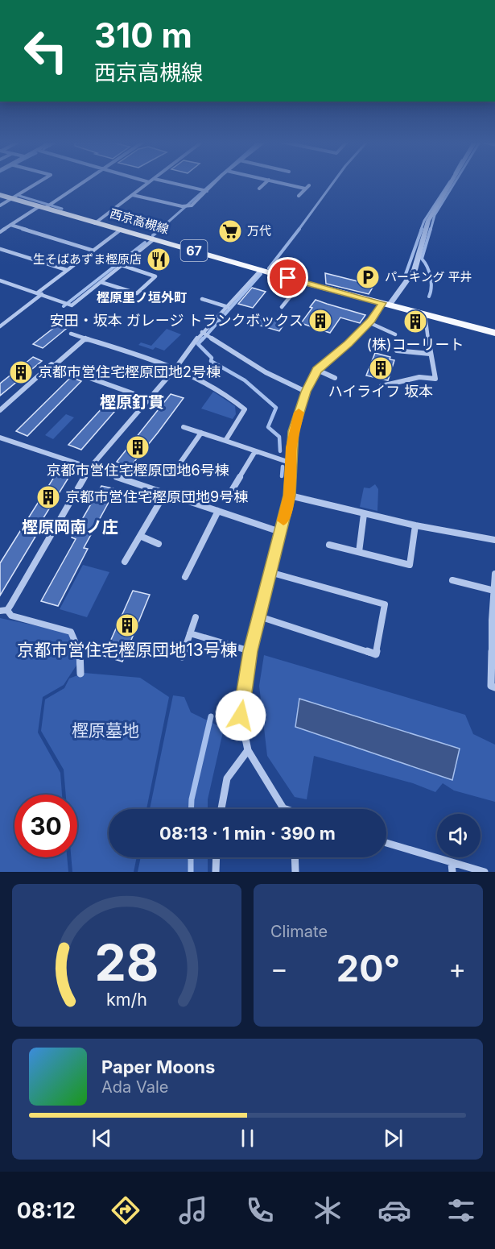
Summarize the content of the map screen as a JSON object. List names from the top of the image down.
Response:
{
  "streets": {
    "main road": ["西京高槻線", "67"]
  },
  "districts": ["樫原里ノ垣外町", "樫原釘貫", "樫原岡南ノ庄"],
  "parks": ["樫原墓地"],
  "places": {
    "supermarket": ["万代"],
    "restaurant": ["生そばあずま樫原店"],
    "parking": ["パーキング 平井"],
    "building": [
      "安田・坂本 ガレージ トランクボックス",
      "(株)コーリート",
      "ハイライフ 坂本",
      "京都市営住宅樫原団地2号棟",
      "京都市営住宅樫原団地6号棟",
      "京都市営住宅樫原団地9号棟",
      "京都市営住宅樫原団地13号棟"
    ]
  },
  "page": {
    "turn": ["310 m", "西京高槻線"],
    "limit": "30",
    "trip": "08:13 · 1 min · 390 m",
    "tile": "Climate",
    "heat": ["−", "20°", "+"],
    "song": ["Paper Moons", "Ada Vale"],
    "tabs": "08:12",
    "gauge": ["28", "km/h"]
  }
}
